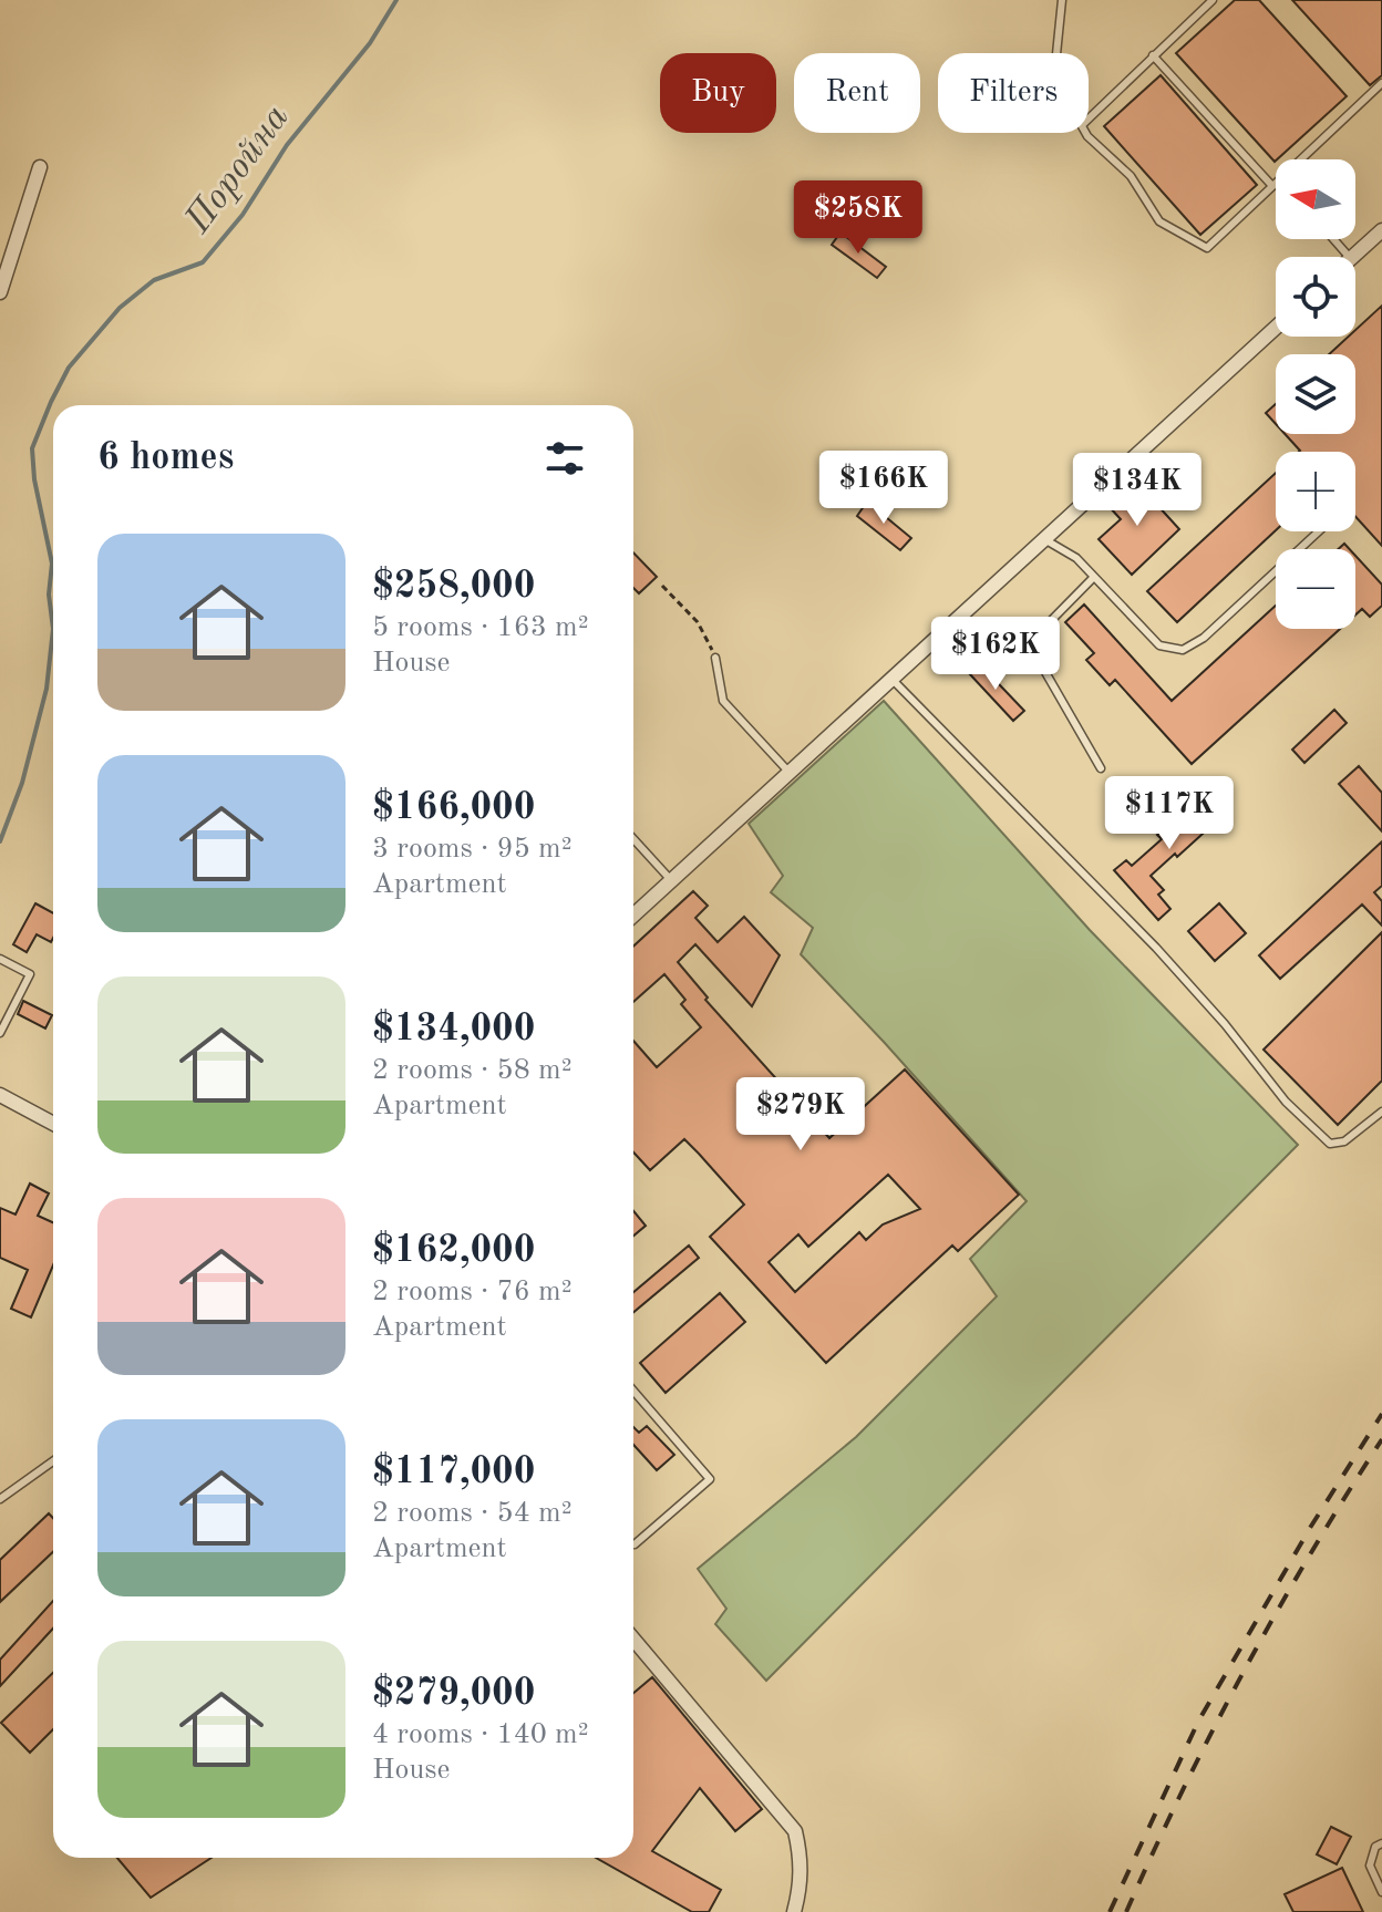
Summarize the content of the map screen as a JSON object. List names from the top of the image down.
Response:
{
  "water": ["Поройна"],
  "north": "left",
  "page": {
    "chip": ["Buy", "Rent", "Filters"],
    "map_buttons": ["+", "−"],
    "price": [
      "$258K",
      "$166K",
      "$134K",
      "$162K",
      "$117K",
      "$279K"
    ],
    "heading": "6 homes",
    "list": [
      {
        "name": "$258,000",
        "note": "5 rooms · 163 m² · House"
      },
      {
        "name": "$166,000",
        "note": "3 rooms · 95 m² · Apartment"
      },
      {
        "name": "$134,000",
        "note": "2 rooms · 58 m² · Apartment"
      },
      {
        "name": "$162,000",
        "note": "2 rooms · 76 m² · Apartment"
      },
      {
        "name": "$117,000",
        "note": "2 rooms · 54 m² · Apartment"
      },
      {
        "name": "$279,000",
        "note": "4 rooms · 140 m² · House"
      }
    ]
  }
}
